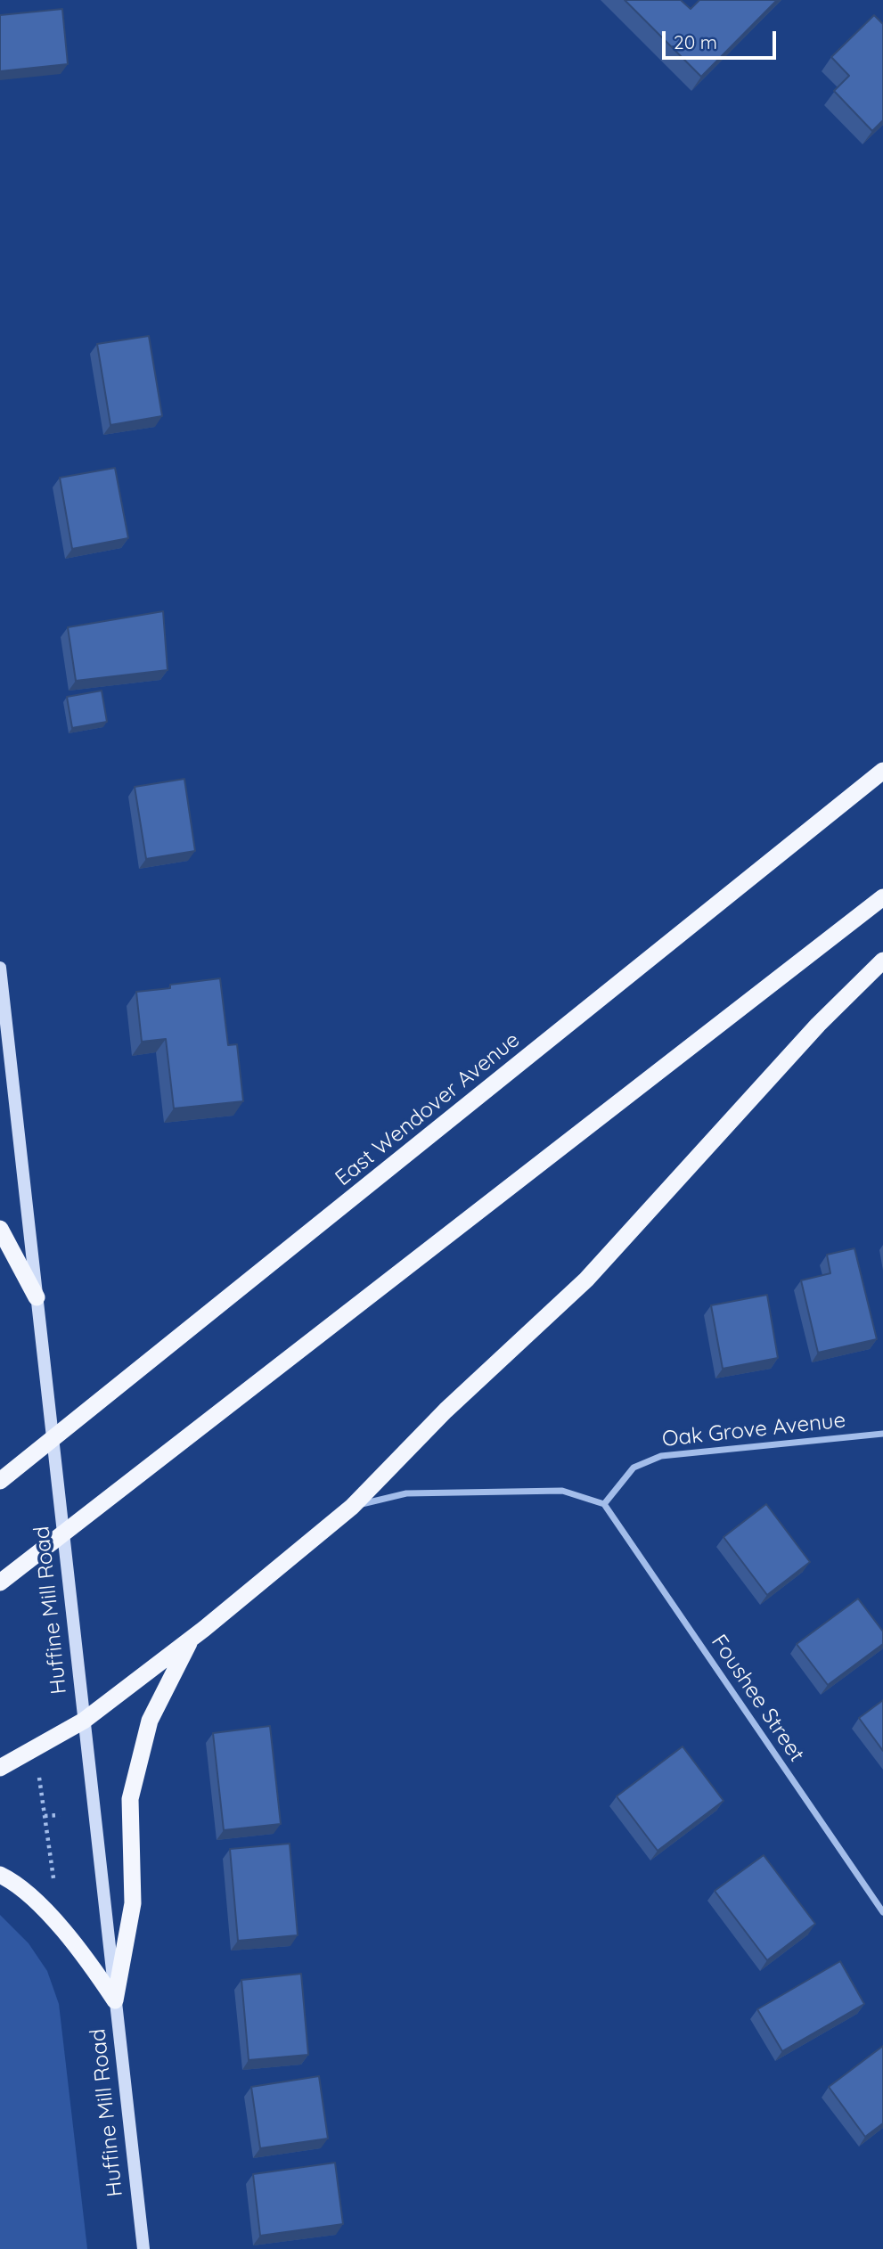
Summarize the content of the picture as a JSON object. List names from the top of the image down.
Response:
{
  "streets": {
    "highway": ["East Wendover Avenue"],
    "main road": ["Huffine Mill Road"],
    "street": ["Oak Grove Avenue", "Foushee Street"]
  },
  "crossings": [
    ["Oak Grove Avenue", "Foushee Street"]
  ],
  "scale_bar": "20 m"
}
